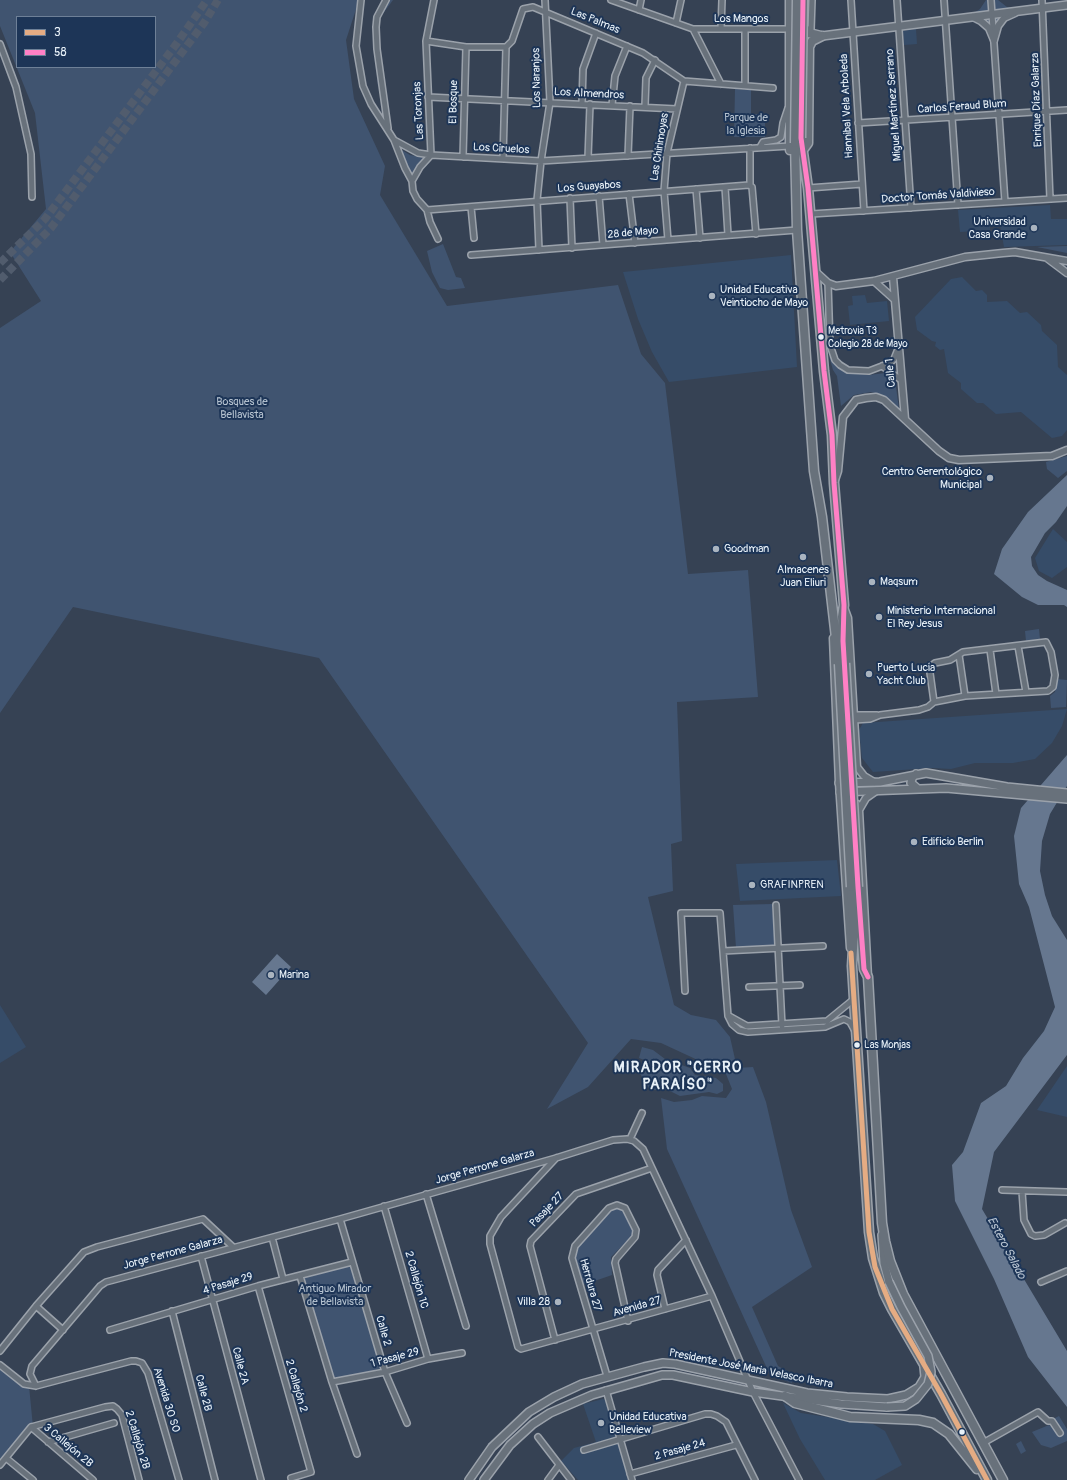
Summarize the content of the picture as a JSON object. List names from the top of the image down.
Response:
{
  "streets": {
    "main road": ["Presidente José Maria Velasco Ibarra"],
    "street": [
      "Los Mangos",
      "Las Palmas",
      "Los Naranjos",
      "Los Almendros",
      "Enrique Díaz Galarza",
      "El Bosque",
      "Miguel Martínez Serrano",
      "Hannibal Vela Arboleda",
      "Carlos Feraud Blum",
      "Las Toronjas",
      "Las Chirimoyas",
      "Los Ciruelos",
      "Los Guayabos",
      "Doctor Tomás Valdivieso",
      "28 de Mayo",
      "Calle 1",
      "Jorge Perrone Galarza",
      "Pasaje 27",
      "2 Callejón 1C",
      "4 Pasaje 29",
      "Herrdura 27",
      "Avenida 27",
      "Calle 2",
      "1 Pasaje 29",
      "Calle 2A",
      "2 Callejón 2",
      "Calle 2B",
      "Avenida 30 SO",
      "2 Callejón 2B",
      "3 Callejón 2B",
      "2 Pasaje 24"
    ]
  },
  "crossings": [
    ["Las Palmas", "Los Naranjos"],
    ["Las Palmas", "Las Chirimoyas"],
    ["Los Naranjos", "Los Almendros"],
    ["Los Naranjos", "Los Ciruelos"],
    ["Los Naranjos", "Los Guayabos"],
    ["Los Naranjos", "28 de Mayo"],
    ["Los Almendros", "El Bosque"],
    ["Los Almendros", "Las Toronjas"],
    ["Los Almendros", "Las Chirimoyas"],
    ["Enrique Díaz Galarza", "Carlos Feraud Blum"],
    ["Enrique Díaz Galarza", "Doctor Tomás Valdivieso"],
    ["El Bosque", "Los Ciruelos"],
    ["Miguel Martínez Serrano", "Carlos Feraud Blum"],
    ["Miguel Martínez Serrano", "Doctor Tomás Valdivieso"],
    ["Hannibal Vela Arboleda", "Carlos Feraud Blum"],
    ["Hannibal Vela Arboleda", "Doctor Tomás Valdivieso"],
    ["Las Toronjas", "Los Ciruelos"],
    ["Las Chirimoyas", "Los Ciruelos"],
    ["Las Chirimoyas", "Los Guayabos"],
    ["Las Chirimoyas", "28 de Mayo"],
    ["Jorge Perrone Galarza", "2 Callejón 1C"],
    ["Jorge Perrone Galarza", "Avenida 27"],
    ["Jorge Perrone Galarza", "Calle 2"],
    ["Jorge Perrone Galarza", "Calle 2A"],
    ["Jorge Perrone Galarza", "Avenida 30 SO"],
    ["Pasaje 27", "Avenida 27"],
    ["2 Callejón 1C", "1 Pasaje 29"],
    ["4 Pasaje 29", "Calle 2"],
    ["4 Pasaje 29", "Calle 2A"],
    ["4 Pasaje 29", "2 Callejón 2"],
    ["4 Pasaje 29", "Calle 2B"],
    ["Herrdura 27", "Avenida 27"],
    ["Herrdura 27", "Presidente José Maria Velasco Ibarra"],
    ["Calle 2", "1 Pasaje 29"],
    ["2 Callejón 2B", "3 Callejón 2B"]
  ],
  "districts": ["MIRADOR \"CERRO PARAÍSO\""],
  "water": ["Estero Salado"],
  "parks": ["Parque de la Iglesia", "Bosques de Bellavista", "Antiguo Mirador de Bellavista"],
  "places": [
    "Universidad Casa Grande",
    "Unidad Educativa Veintiocho de Mayo",
    "Metrovia T3 Colegio 28 de Mayo",
    "Centro Gerentológico Municipal",
    "Goodman",
    "Almacenes Juan Eliuri",
    "Maqsum",
    "Ministerio Internacional El Rey Jesus",
    "Puerto Lucia Yacht Club",
    "Edificio Berlin",
    "GRAFINPREN",
    "Marina",
    "Las Monjas",
    "Villa 28",
    "Unidad Educativa Belleview"
  ],
  "lines": ["transit line 58", "transit line 3"],
  "legend": ["3", "58"]
}
